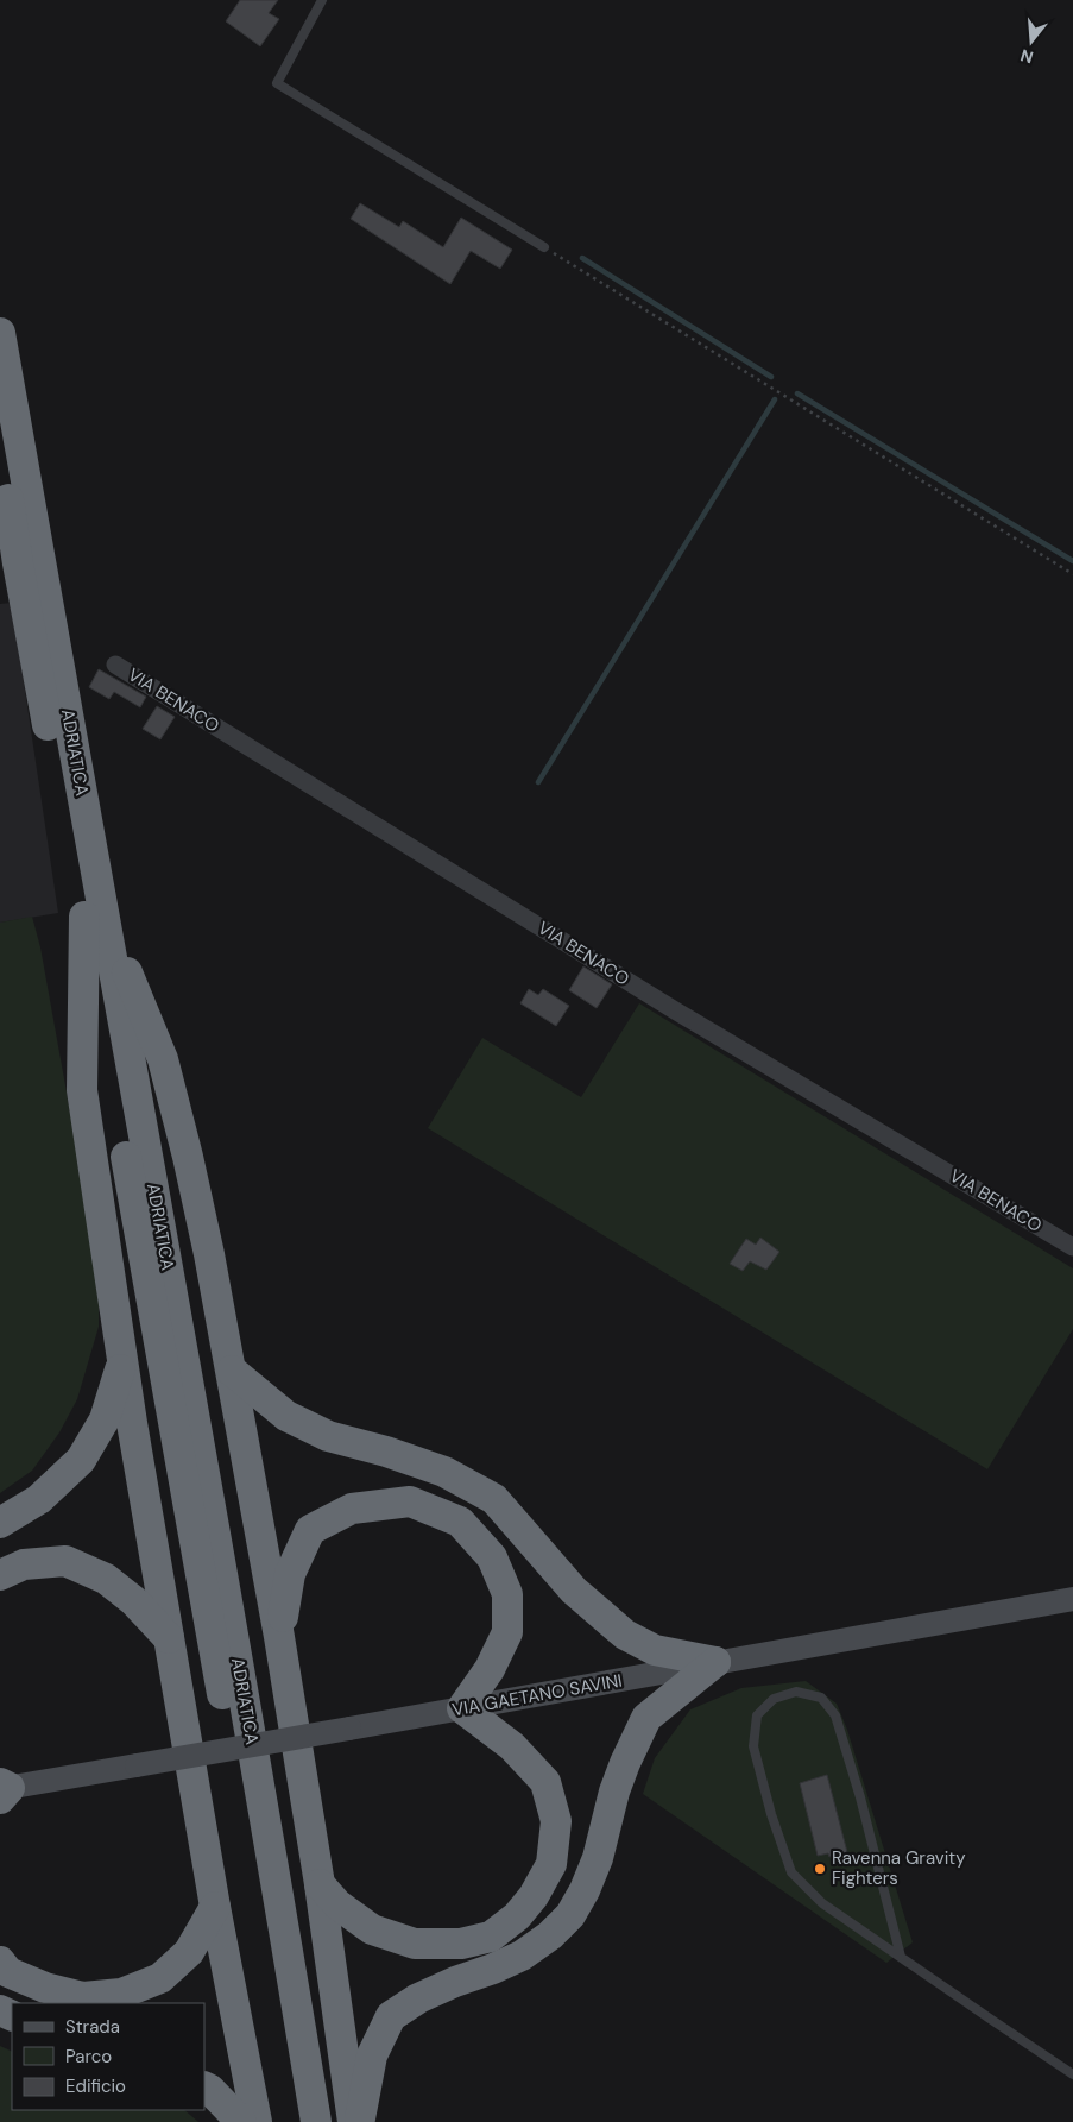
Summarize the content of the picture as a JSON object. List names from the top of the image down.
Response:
{
  "streets": {
    "highway": ["ADRIATICA"],
    "street": ["VIA BENACO", "VIA GAETANO SAVINI"]
  },
  "places": ["Ravenna Gravity Fighters"],
  "legend": ["Strada", "Parco", "Edificio"],
  "north": "bottom"
}
